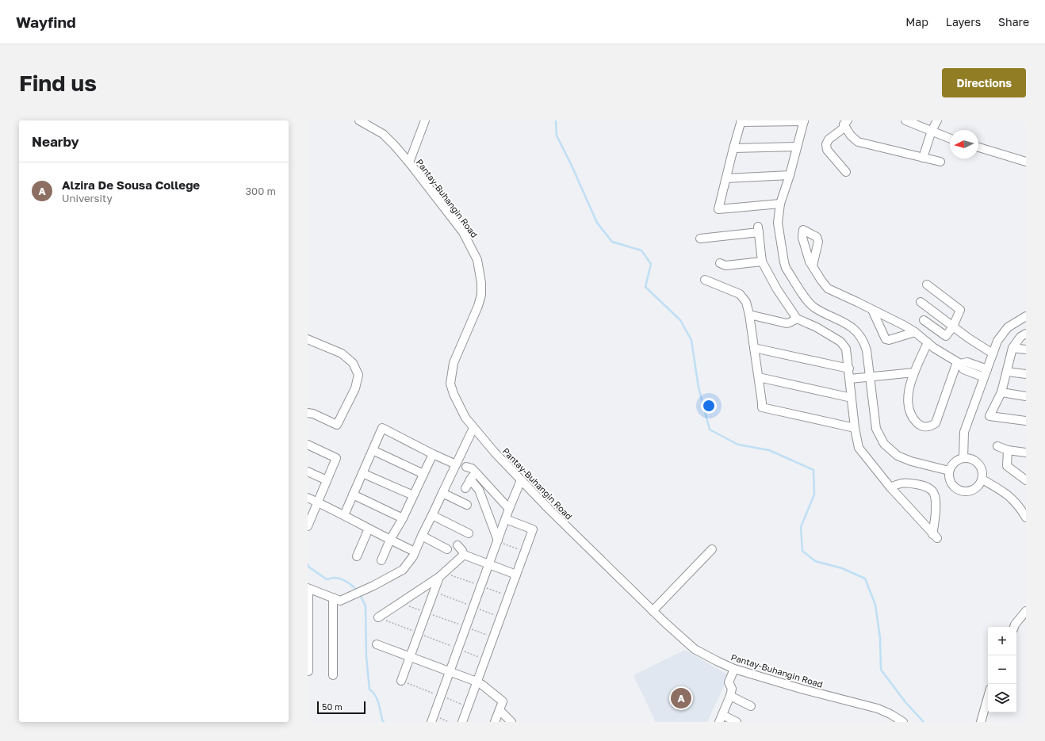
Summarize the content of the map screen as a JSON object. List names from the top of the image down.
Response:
{
  "streets": {
    "street": ["Pantay-Buhangin Road"]
  },
  "scale_bar": "50 m",
  "north": "left",
  "page": {
    "header": "Wayfind",
    "nav": ["Map", "Layers", "Share"],
    "buttons": "Directions",
    "title": "Find us",
    "heading": "Nearby",
    "list": [
      {
        "mark": "A",
        "name": "Alzira De Sousa College",
        "note": "University",
        "value": "300 m"
      }
    ],
    "map_buttons": ["+", "−"],
    "pins": "A",
    "scale": "50 m"
  }
}
